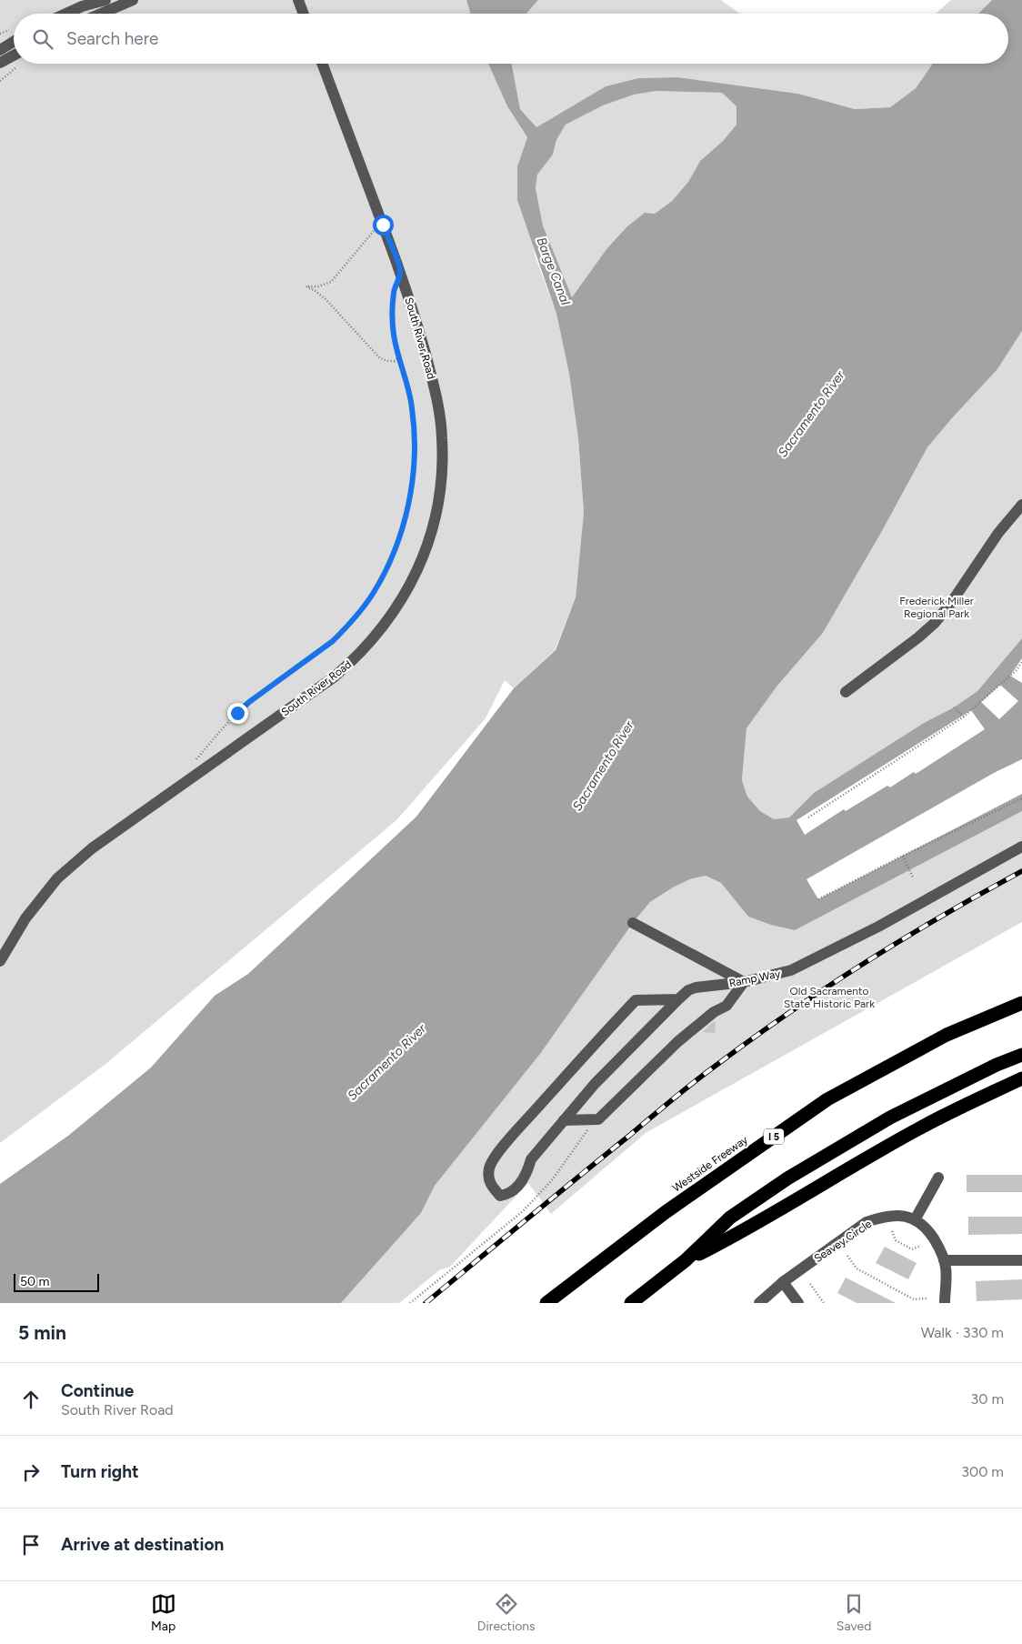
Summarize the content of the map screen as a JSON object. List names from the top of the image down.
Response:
{
  "streets": {
    "highway": ["I 5", "Westside Freeway"],
    "street": ["South River Road", "Ramp Way", "Seavey Circle"]
  },
  "water": ["Barge Canal", "Sacramento River"],
  "parks": ["Frederick Miller Regional Park", "Old Sacramento State Historic Park"],
  "scale_bar": "50 m",
  "page": {
    "search": "Search here",
    "scale": "50 m",
    "heading": ["5 min", "Walk · 330 m"],
    "list": [
      ["Continue", "South River Road", "30 m"],
      ["Turn right", "300 m"],
      "Arrive at destination"
    ],
    "nav": ["Map", "Directions", "Saved"]
  }
}
